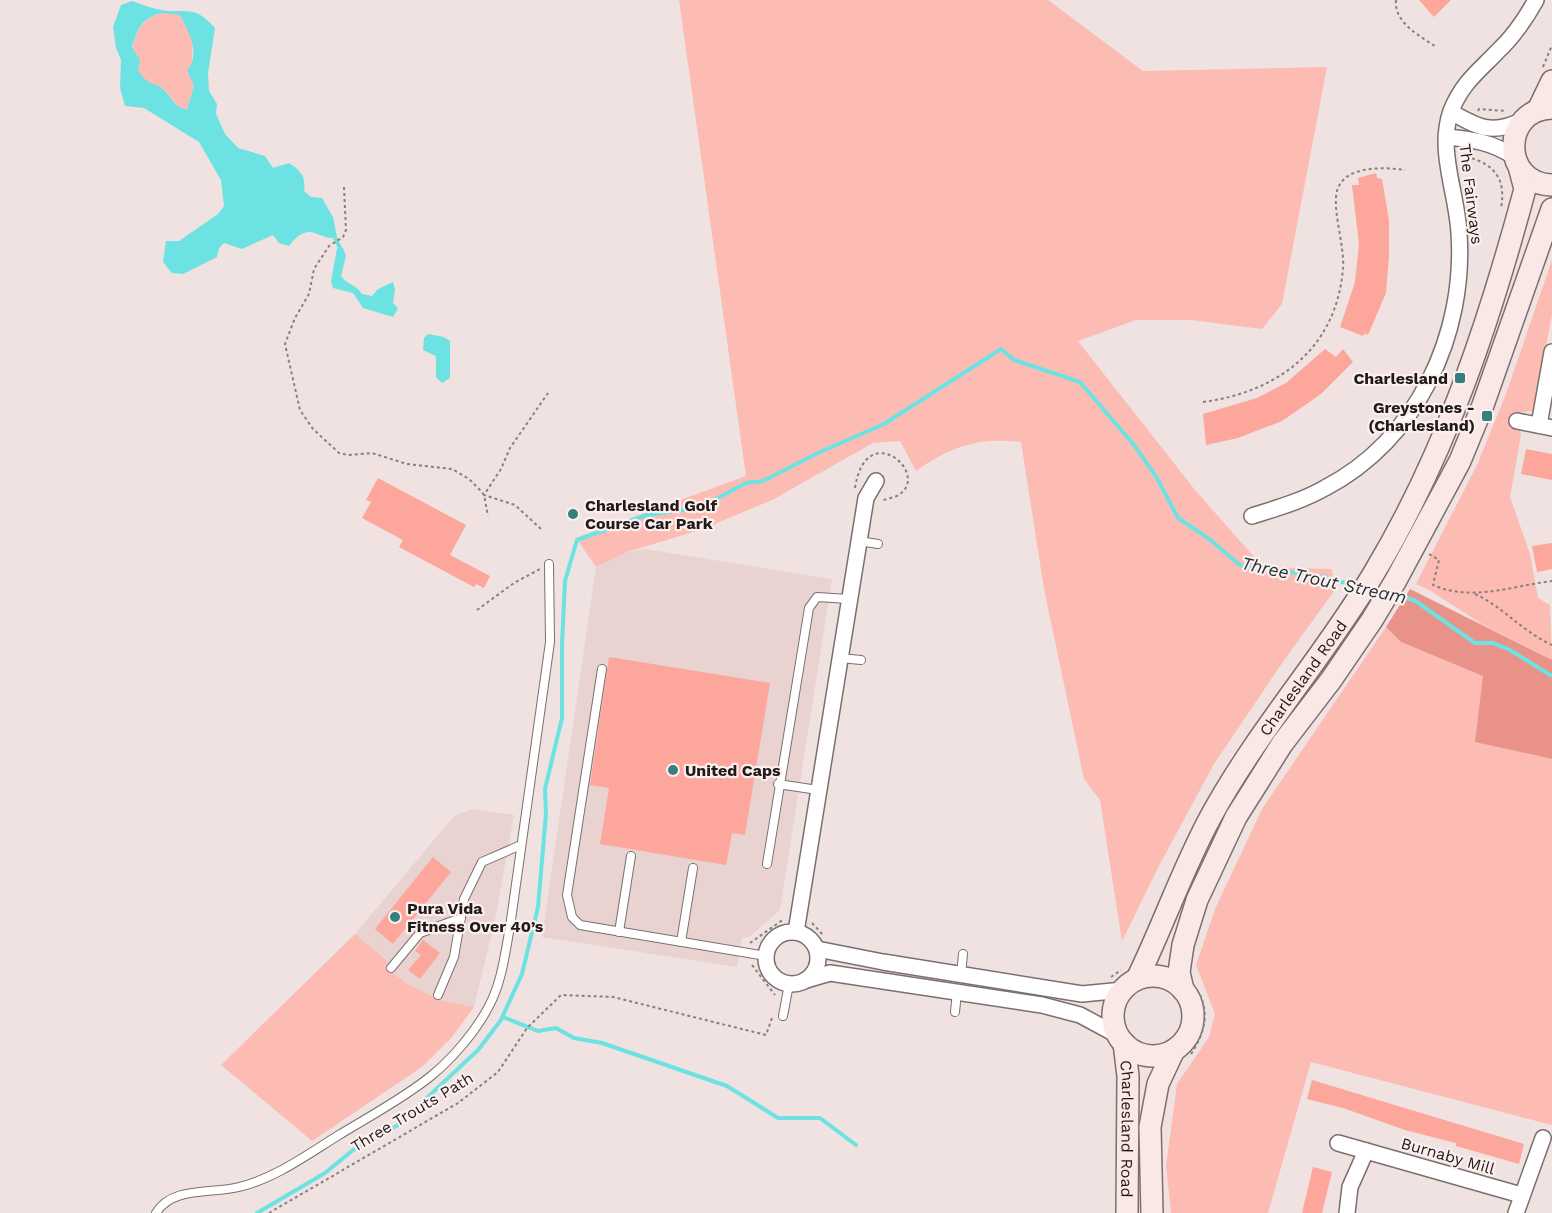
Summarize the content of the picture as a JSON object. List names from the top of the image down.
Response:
{
  "streets": {
    "main road": ["Charlesland Road"],
    "street": ["The Fairways", "Burnaby Mill"],
    "path": ["Three Trouts Path"]
  },
  "crossings": [
    ["The Fairways", "Charlesland Road"]
  ],
  "water": ["Three Trout Stream"],
  "places": {
    "transit": ["Charlesland", "Greystones - (Charlesland)"],
    "other": ["Charlesland Golf Course Car Park", "United Caps", "Pura Vida Fitness Over 40’s"]
  }
}
